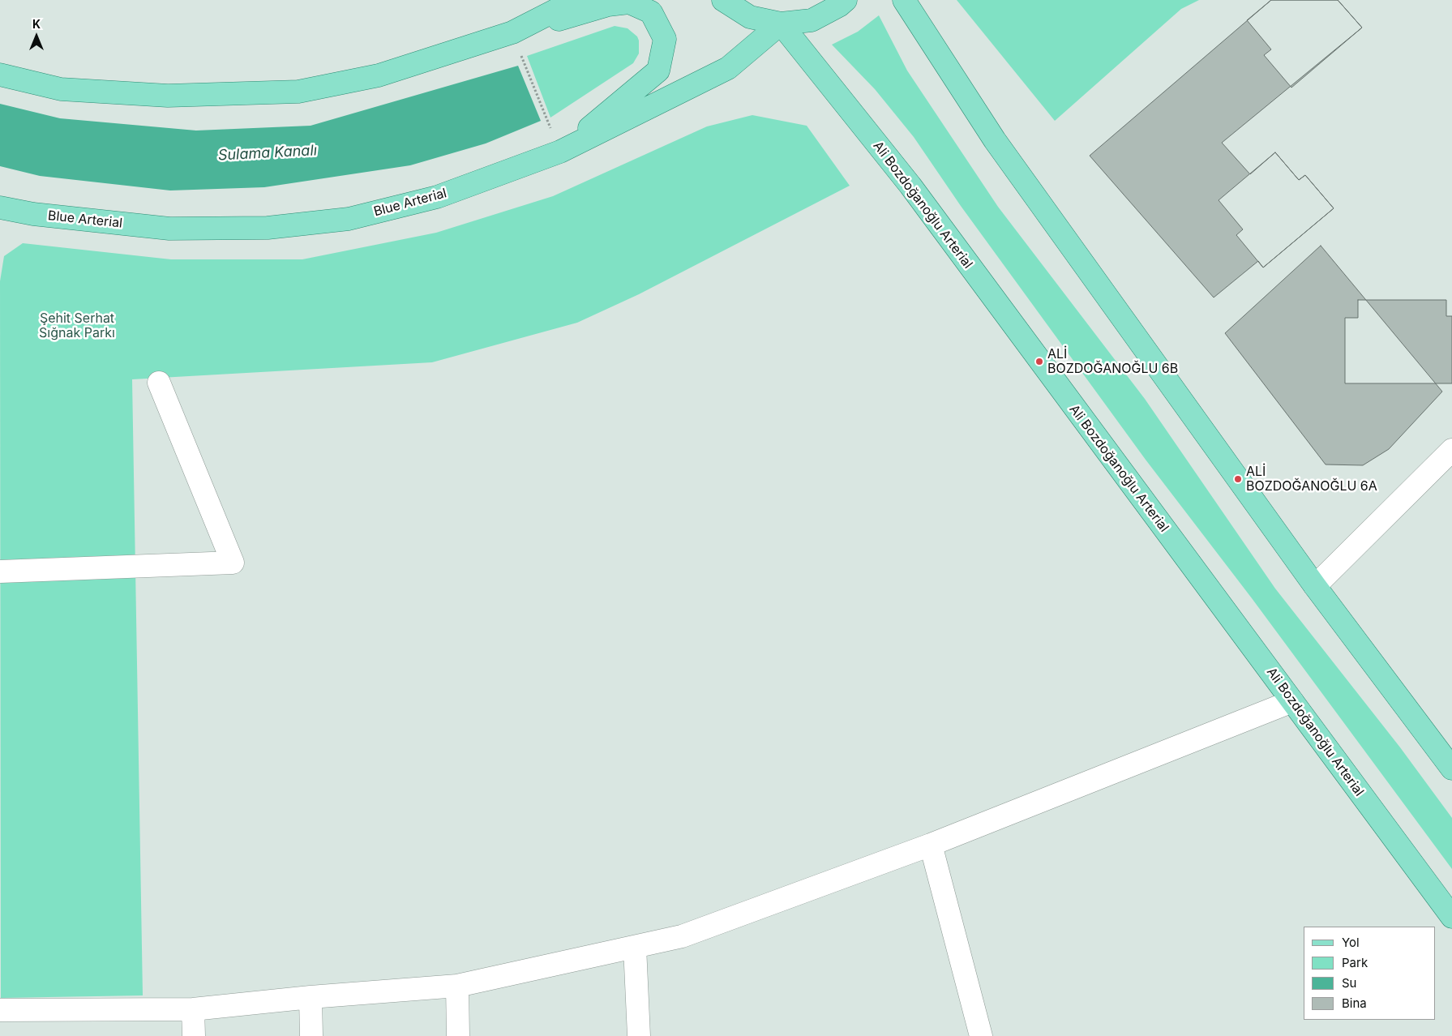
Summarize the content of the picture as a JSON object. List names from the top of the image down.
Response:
{
  "streets": {
    "main road": ["Blue Arterial", "Ali Bozdoğanoğlu Arterial"]
  },
  "crossings": [
    ["Blue Arterial", "Ali Bozdoğanoğlu Arterial"]
  ],
  "water": ["Sulama Kanalı"],
  "parks": ["Şehit Serhat Sığnak Parkı"],
  "places": ["ALİ BOZDOĞANOĞLU 6B", "ALİ BOZDOĞANOĞLU 6A"],
  "legend": [
    "Yol",
    "Park",
    "Su",
    "Bina"
  ],
  "north": "top"
}
